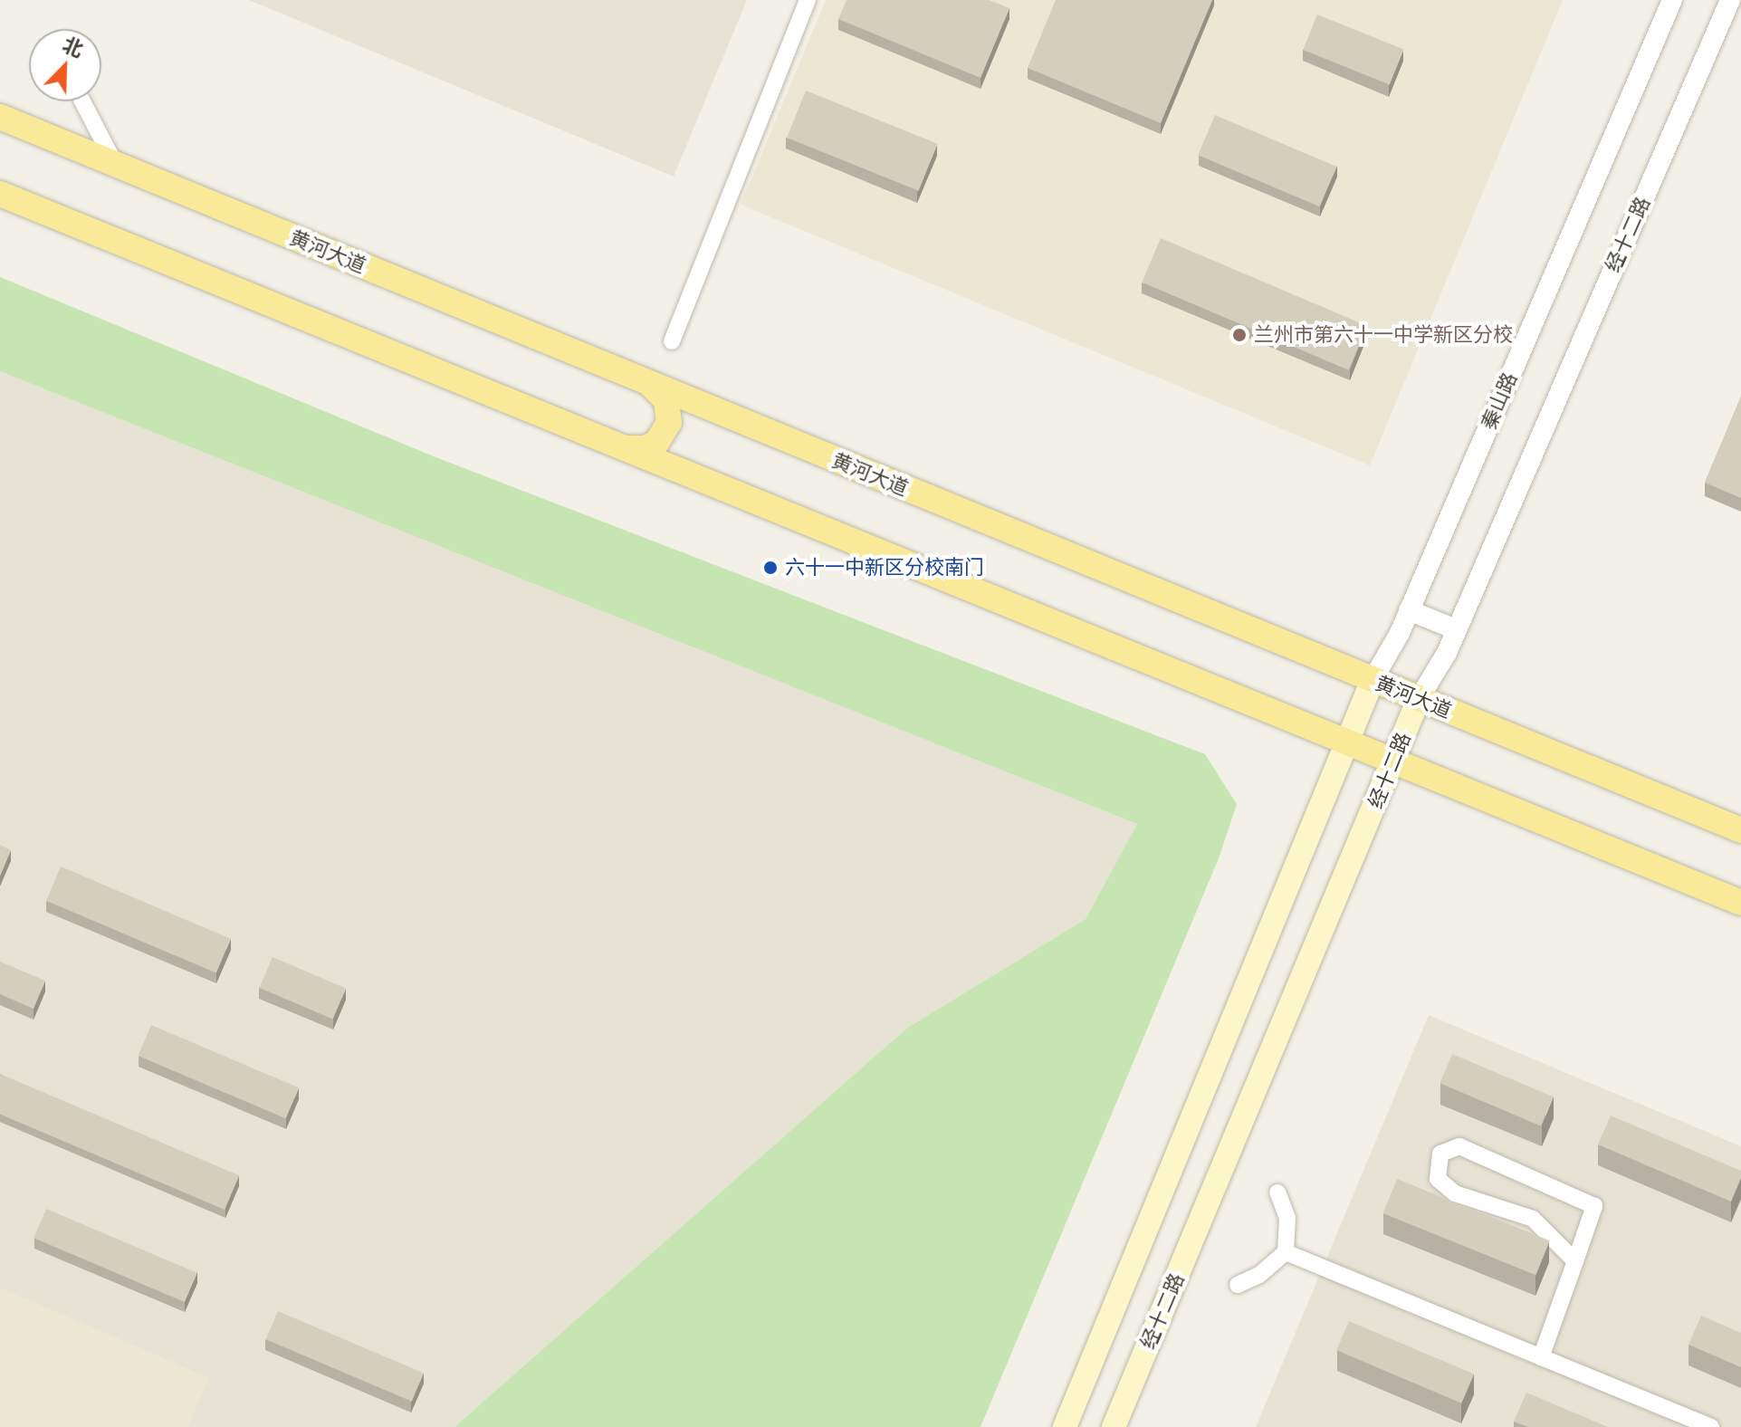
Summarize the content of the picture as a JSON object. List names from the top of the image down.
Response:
{
  "streets": {
    "main road": ["经十二路", "黄河大道"],
    "street": ["秦山路"]
  },
  "crossings": [
    ["经十二路", "黄河大道"],
    ["黄河大道", "秦山路"]
  ],
  "places": ["兰州市第六十一中学新区分校", "六十一中新区分校南门"],
  "north": "top right"
}
